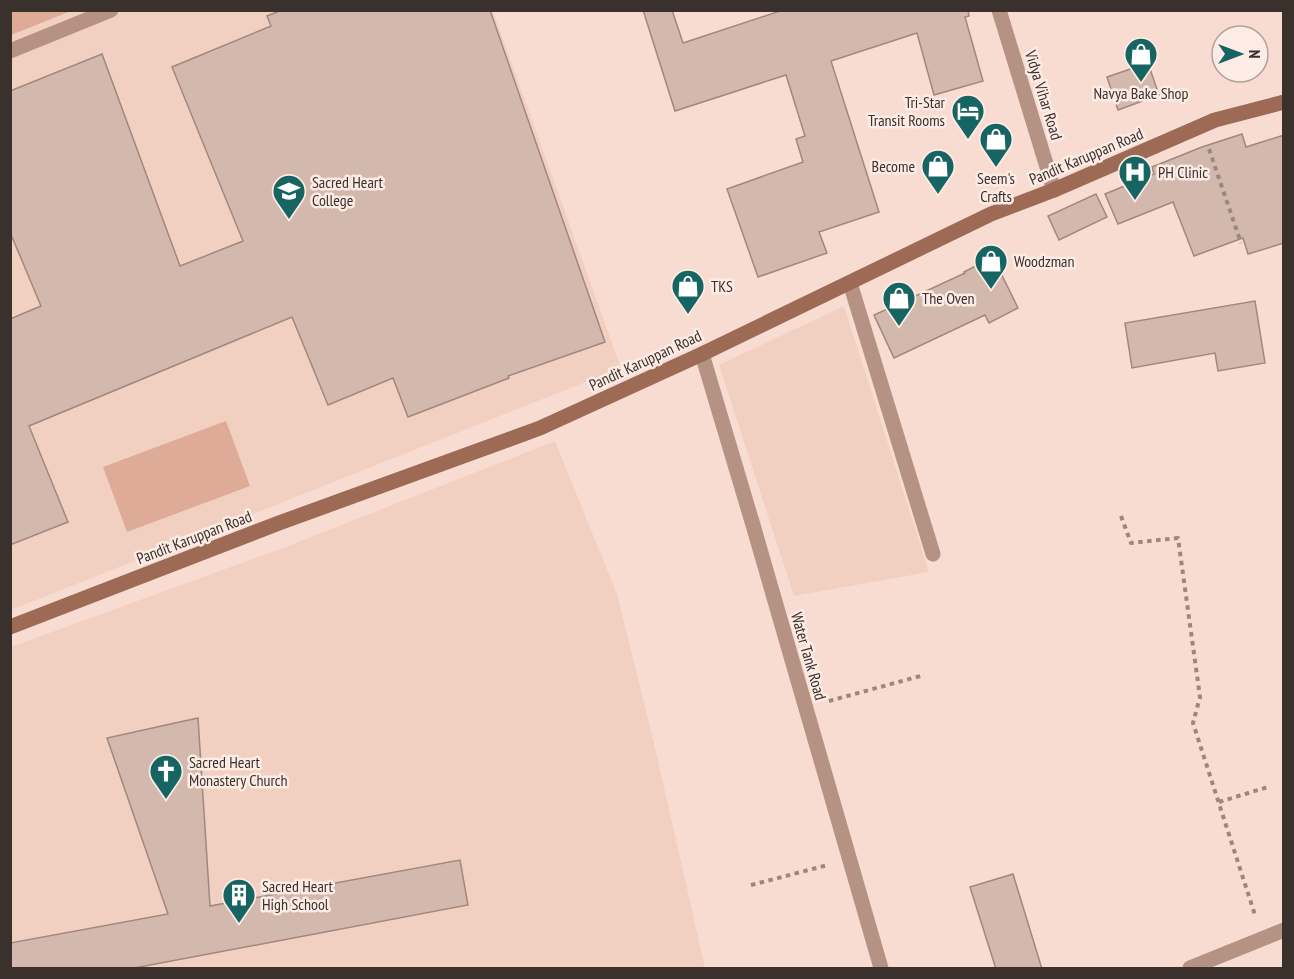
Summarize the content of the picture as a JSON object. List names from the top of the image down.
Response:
{
  "streets": {
    "main road": ["Pandit Karuppan Road"],
    "street": ["Vidya Vihar Road", "Water Tank Road"]
  },
  "crossings": [
    ["Vidya Vihar Road", "Pandit Karuppan Road"],
    ["Pandit Karuppan Road", "Water Tank Road"]
  ],
  "places": {
    "shop": [
      "Navya Bake Shop",
      "Seem's Crafts",
      "Become",
      "Woodzman",
      "TKS",
      "The Oven"
    ],
    "hotel": ["Tri-Star Transit Rooms"],
    "hospital": ["PH Clinic"],
    "school or university": ["Sacred Heart College"],
    "church": ["Sacred Heart Monastery Church"],
    "building": ["Sacred Heart High School"]
  },
  "north": "right"
}
